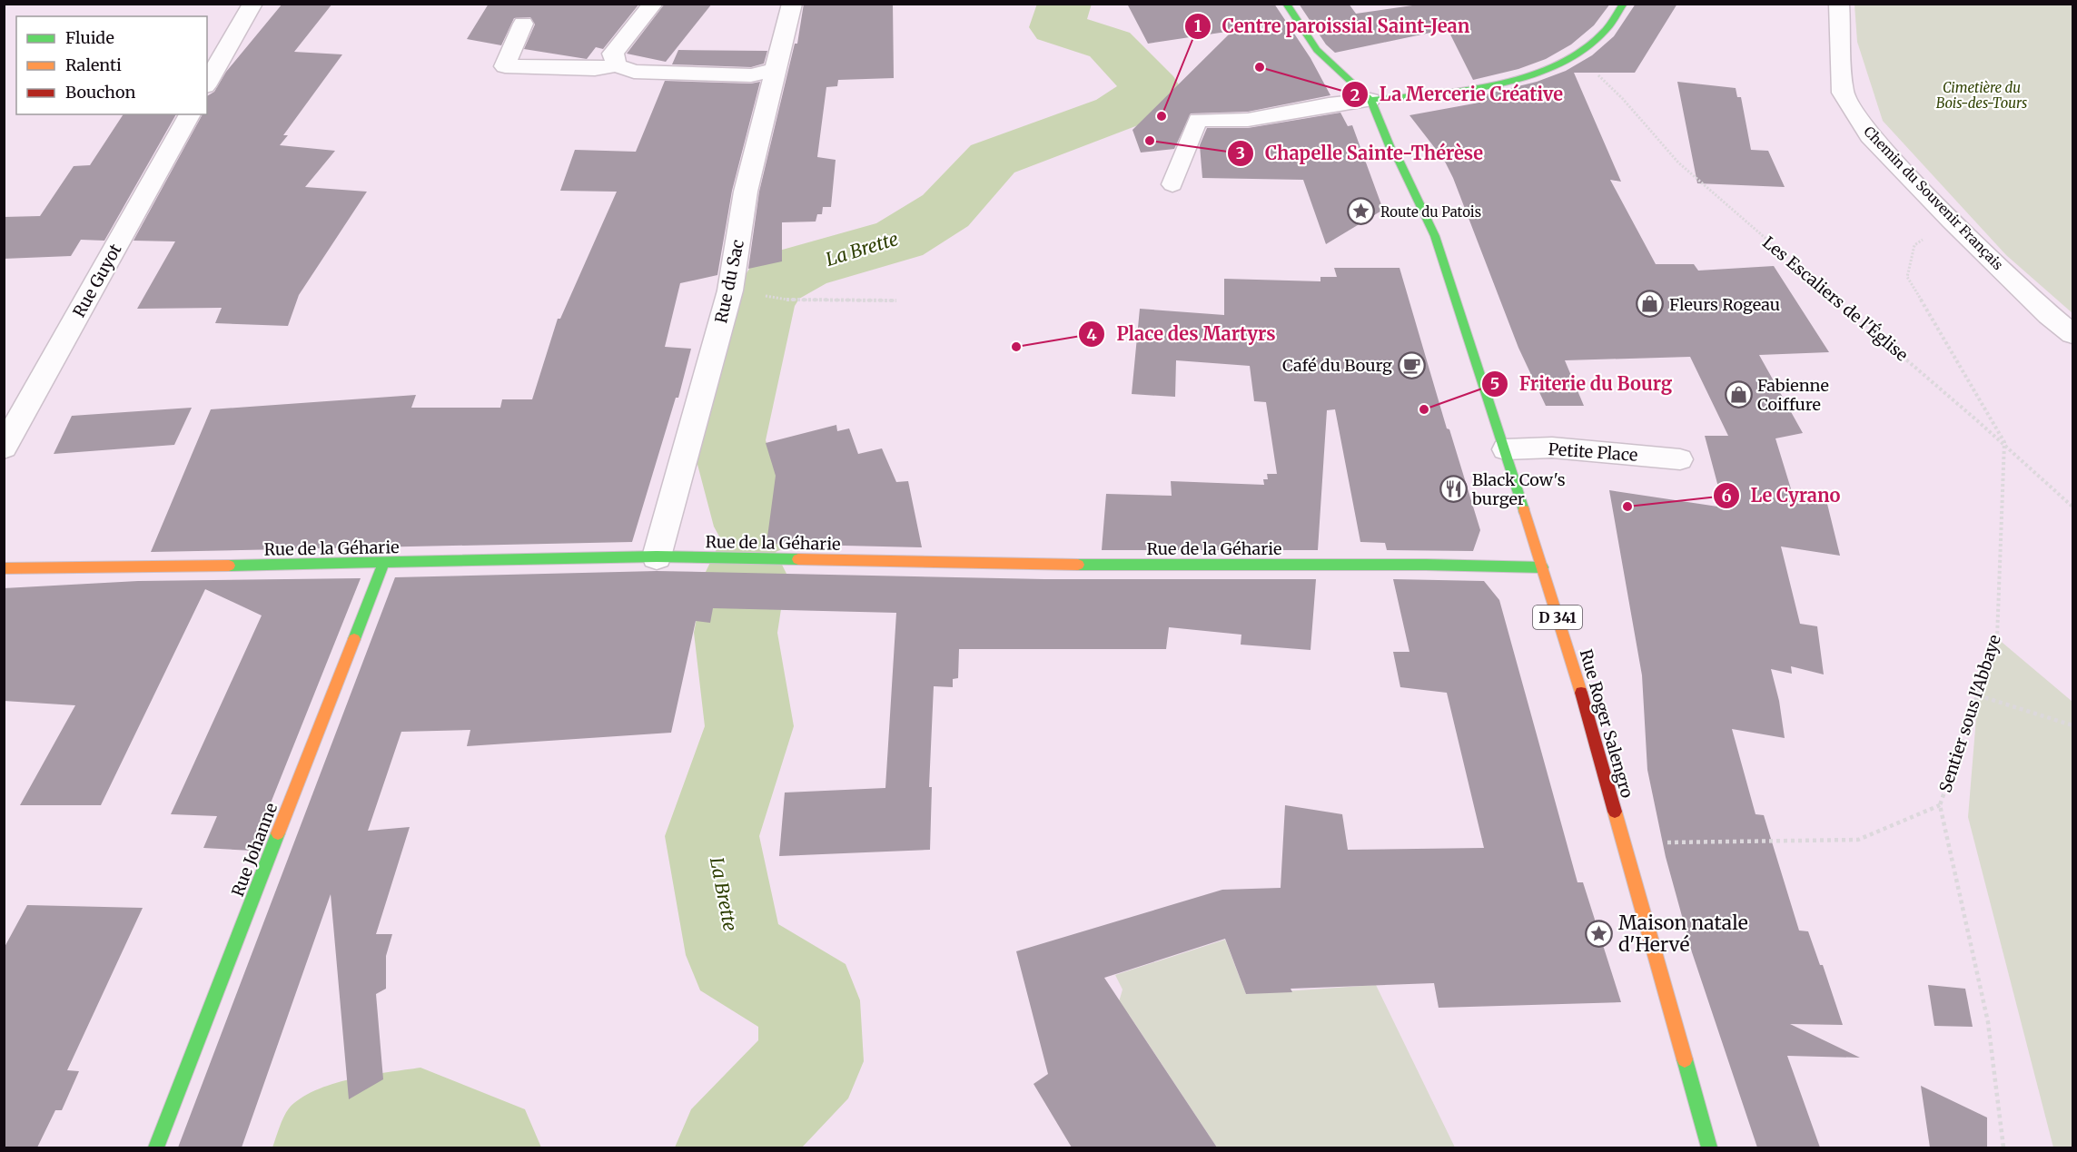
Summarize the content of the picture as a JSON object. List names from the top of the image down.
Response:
{
  "streets": {
    "street": [
      "Chemin du Souvenir Français",
      "Rue Guyot",
      "Rue du Sac",
      "Rue de la Géharie",
      "D 341",
      "Rue Roger Salengro",
      "Rue Johanne"
    ],
    "lane": ["Petite Place"],
    "path": ["Les Escaliers de l'Église", "Sentier sous l'Abbaye"]
  },
  "crossings": [
    ["Rue du Sac", "Rue de la Géharie"],
    ["Les Escaliers de l'Église", "Sentier sous l'Abbaye"],
    ["Petite Place", "Rue Roger Salengro"],
    ["Rue de la Géharie", "Rue Roger Salengro"],
    ["Rue de la Géharie", "Rue Johanne"]
  ],
  "water": ["La Brette"],
  "parks": ["Cimetière du Bois-des-Tours"],
  "places": {
    "other": [
      "La Mercerie Créative",
      "Centre paroissial Saint-Jean",
      "Chapelle Sainte-Thérèse",
      "Place des Martyrs",
      "Friterie du Bourg",
      "Le Cyrano"
    ],
    "place": ["Route du Patois", "Maison natale d'Hervé"],
    "shop": ["Fleurs Rogeau", "Fabienne Coiffure"],
    "cafe": ["Café du Bourg"],
    "restaurant": ["Black Cow's burger"]
  },
  "legend": ["Fluide", "Ralenti", "Bouchon"]
}
